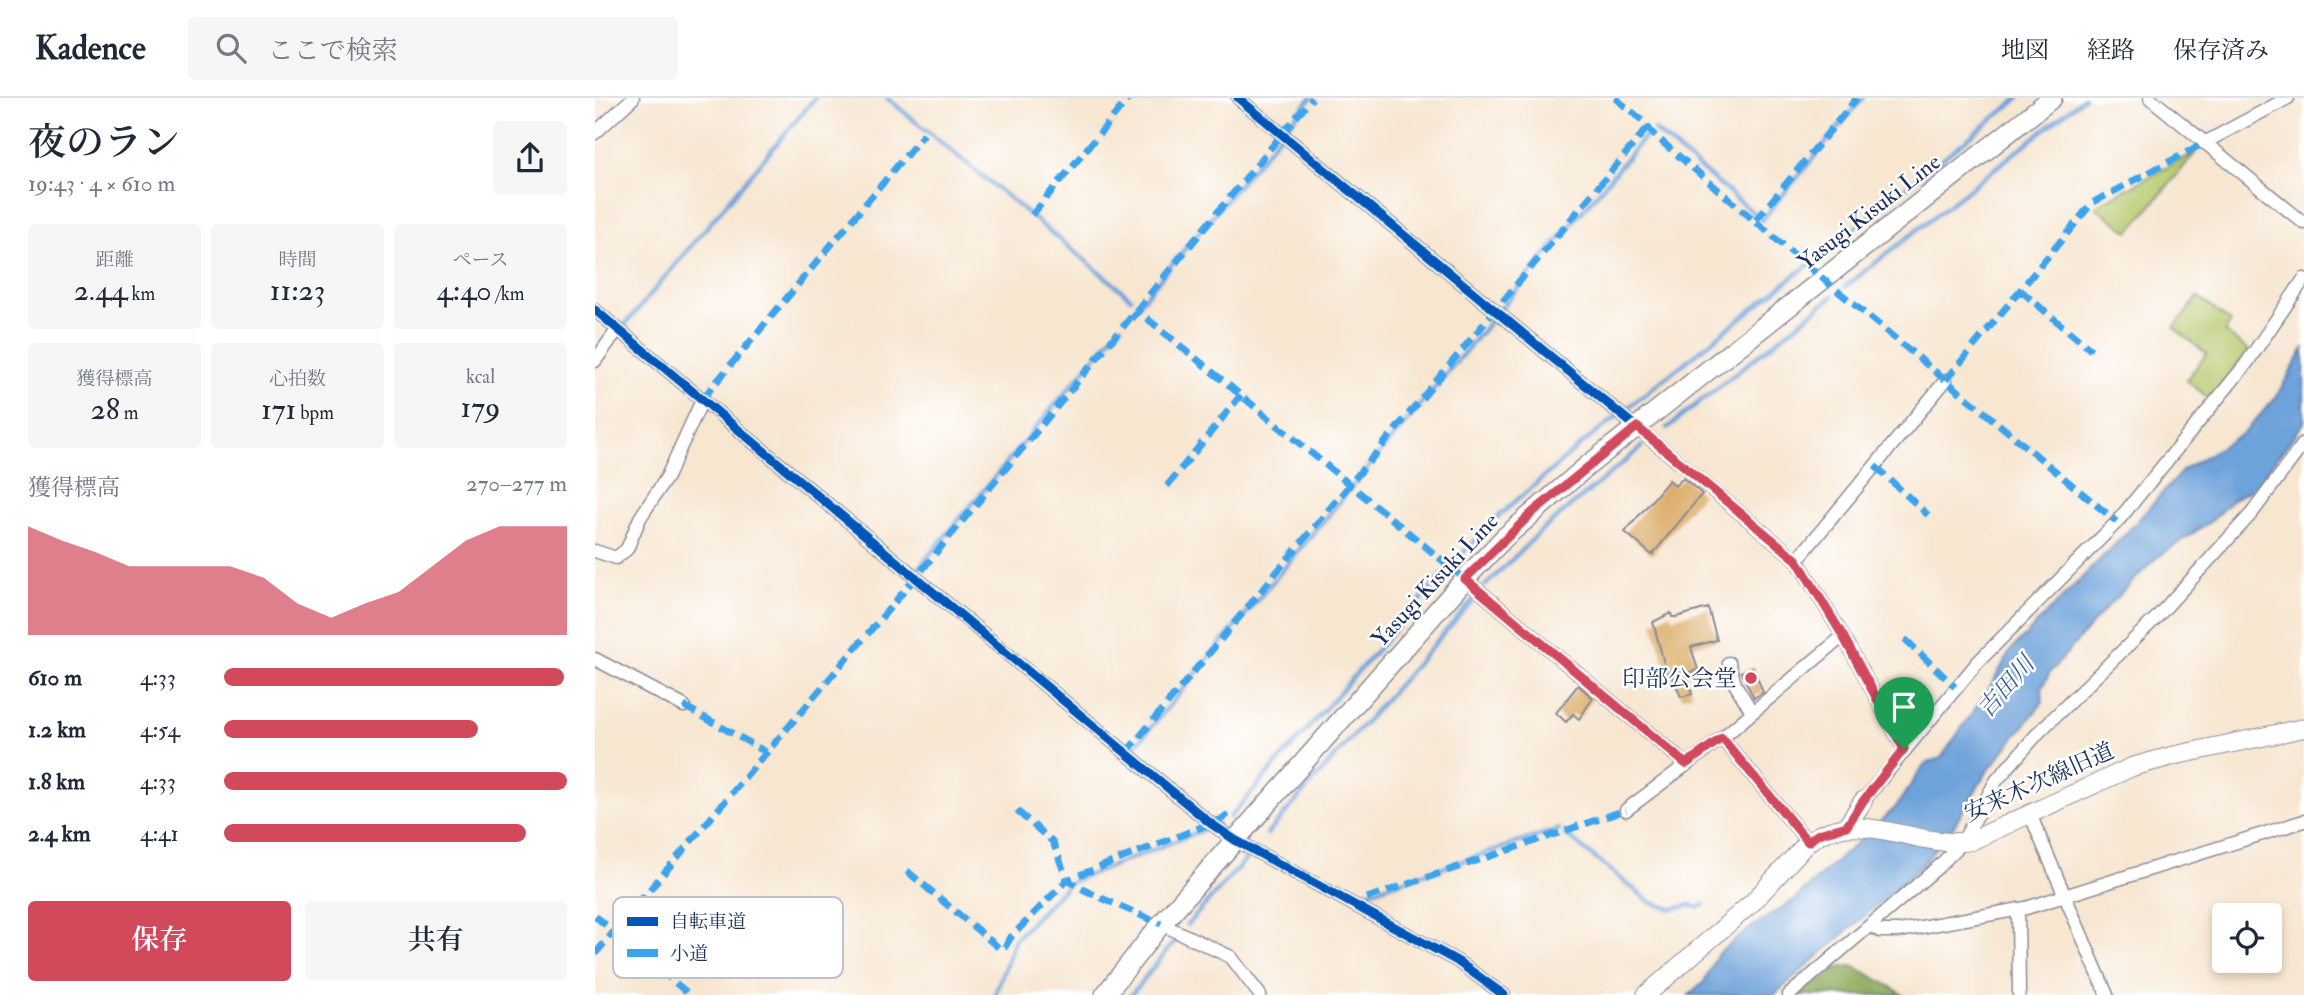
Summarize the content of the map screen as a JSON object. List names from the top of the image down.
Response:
{
  "streets": {
    "main road": ["Yasugi Kisuki Line"],
    "street": ["安来木次線旧道"]
  },
  "water": ["吉田川"],
  "places": ["印部公会堂"],
  "legend": ["自転車道", "小道"],
  "page": {
    "header": "Kadence",
    "search": "ここで検索",
    "nav": ["地図", "経路", "保存済み"],
    "heading": ["夜のラン", "19:43 · 4 × 610 m"],
    "stats": [
      ["距離", "2.44 km"],
      ["時間", "11:23"],
      ["ペース", "4:40 /km"],
      ["獲得標高", "28 m"],
      ["心拍数", "171 bpm"],
      ["kcal", "179"]
    ],
    "chart": ["獲得標高", "270–277 m"],
    "list": [
      {
        "name": "610 m",
        "note": "4:33"
      },
      {
        "name": "1.2 km",
        "note": "4:54"
      },
      {
        "name": "1.8 km",
        "note": "4:33"
      },
      {
        "name": "2.4 km",
        "note": "4:41"
      }
    ],
    "buttons": ["保存", "共有"]
  }
}
